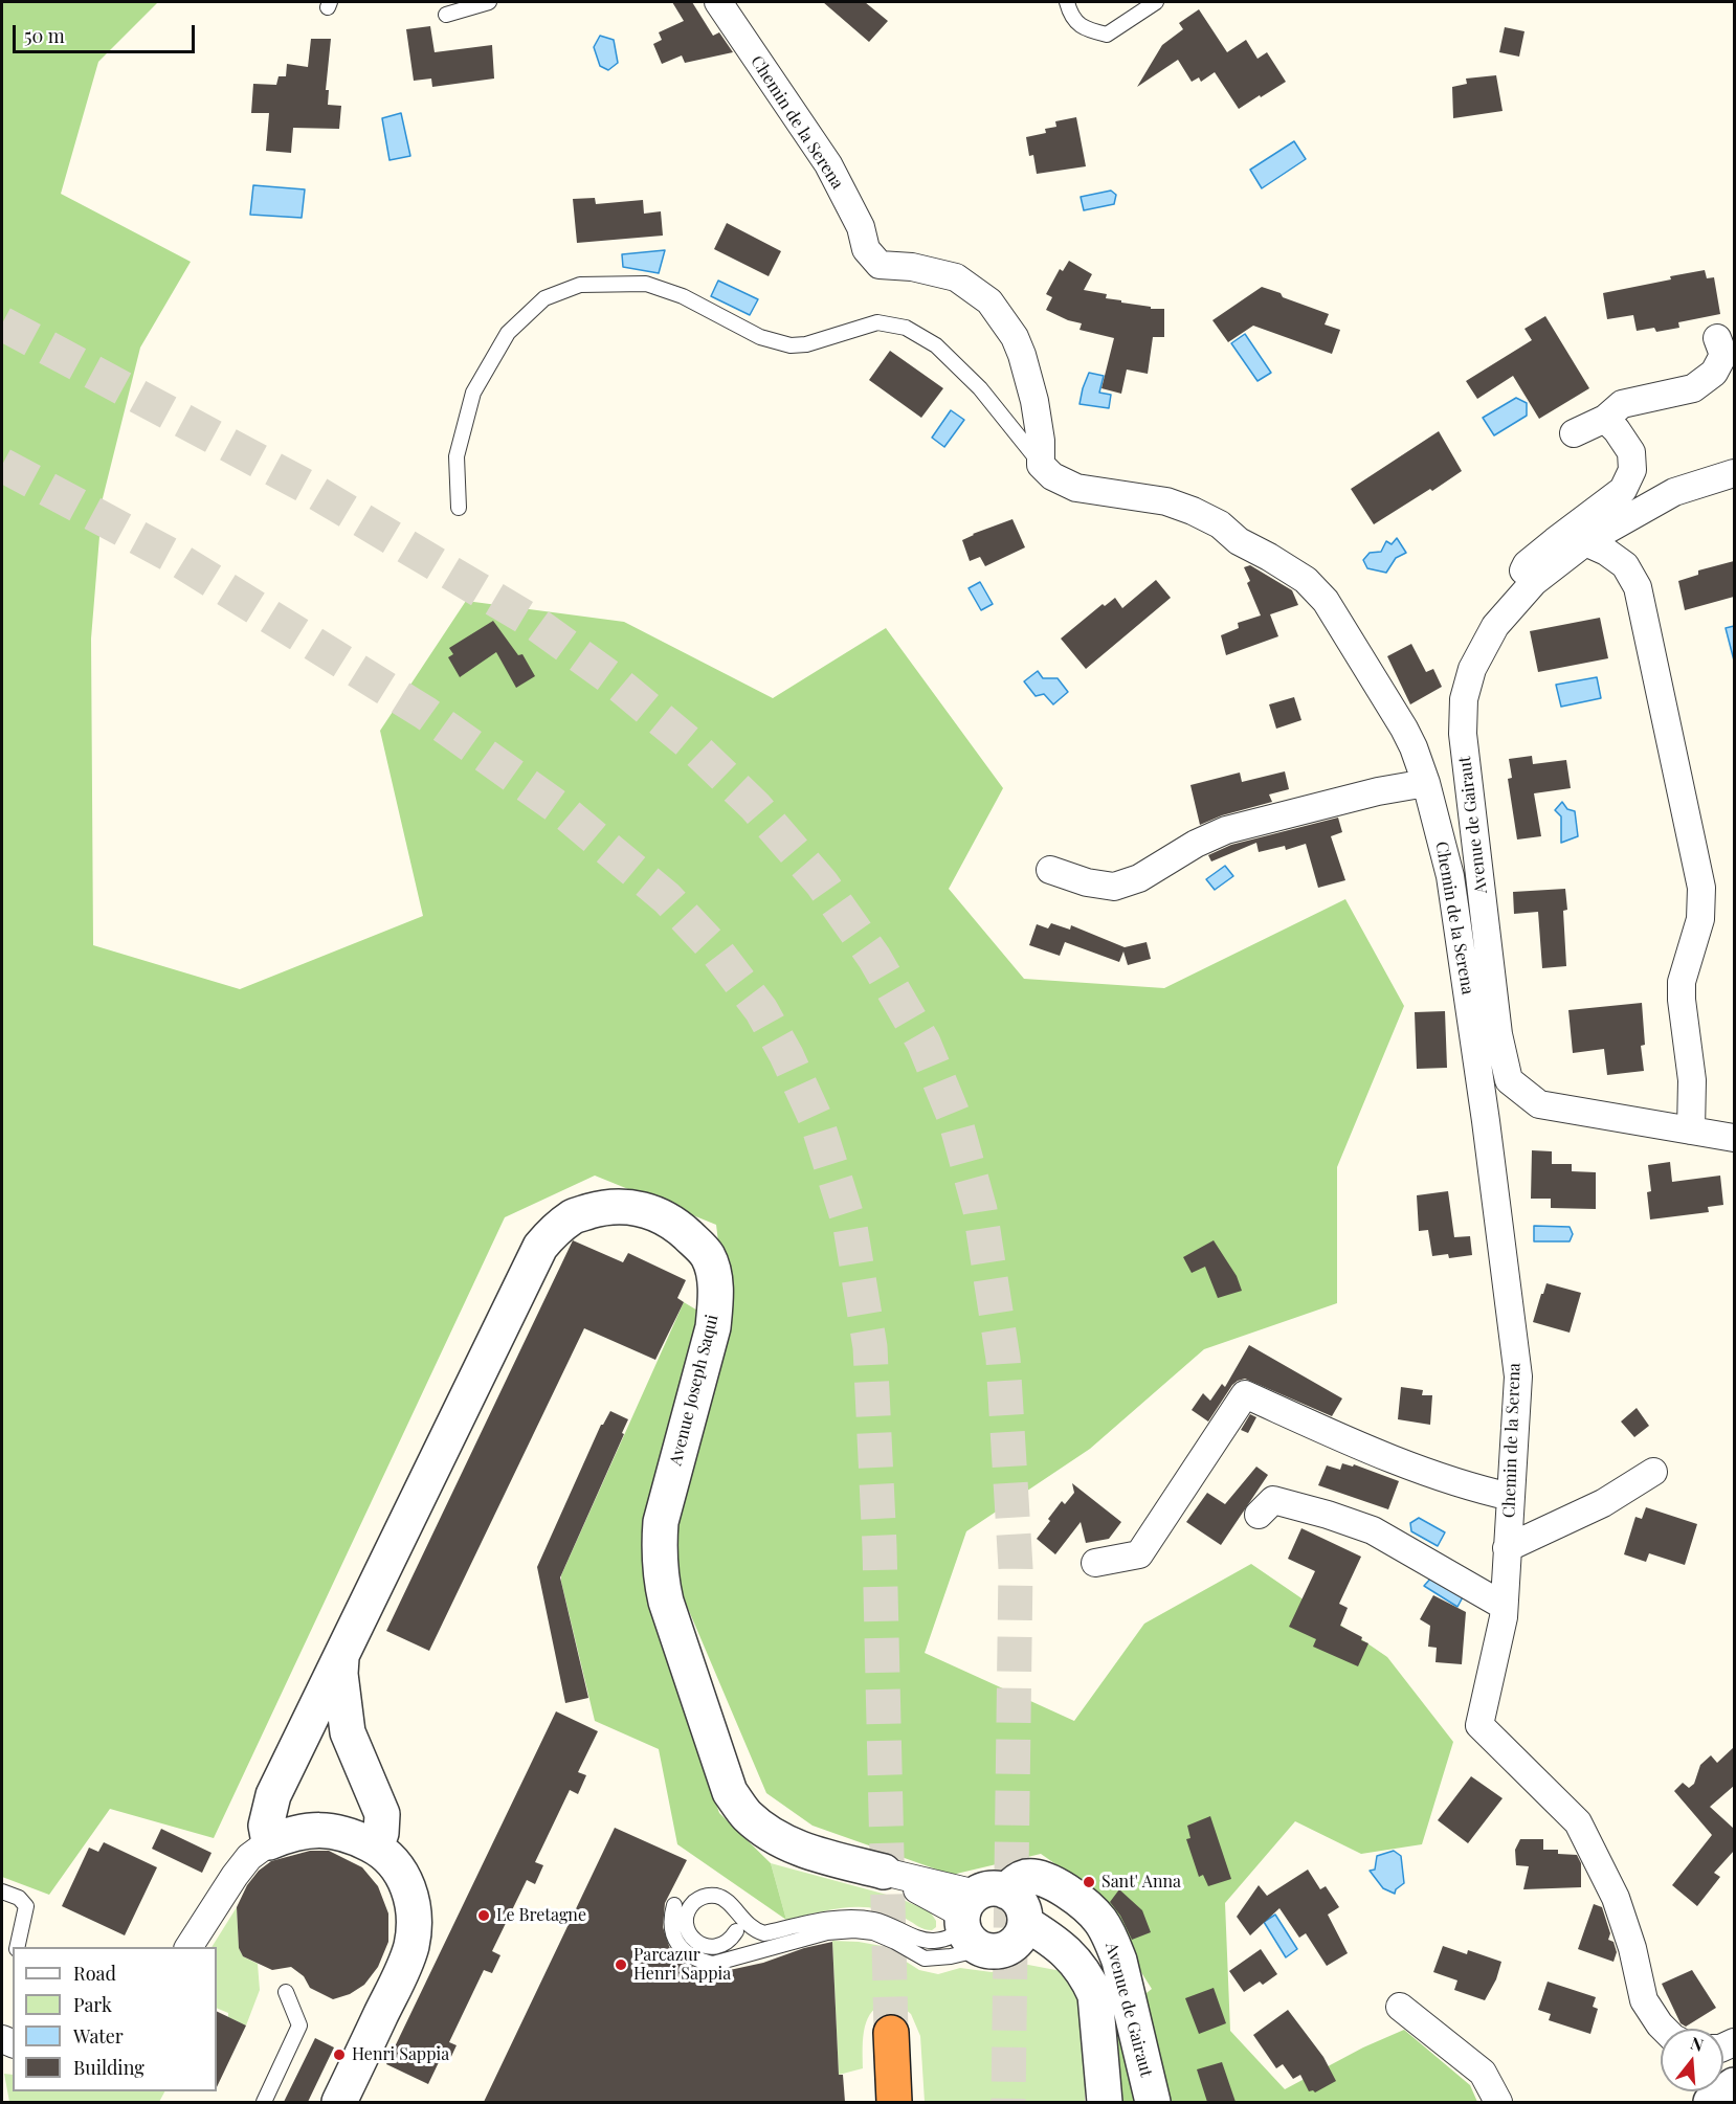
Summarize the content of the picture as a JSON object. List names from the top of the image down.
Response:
{
  "streets": {
    "street": ["Chemin de la Serena", "Avenue de Gairaut", "Avenue Joseph Saqui"]
  },
  "crossings": [
    ["Avenue de Gairaut", "Avenue Joseph Saqui"]
  ],
  "places": [
    "Sant' Anna",
    "Le Bretagne",
    "Parcazur Henri Sappia",
    "Henri Sappia"
  ],
  "legend": [
    "Road",
    "Park",
    "Water",
    "Building"
  ],
  "scale_bar": "50 m",
  "north": "top"
}
